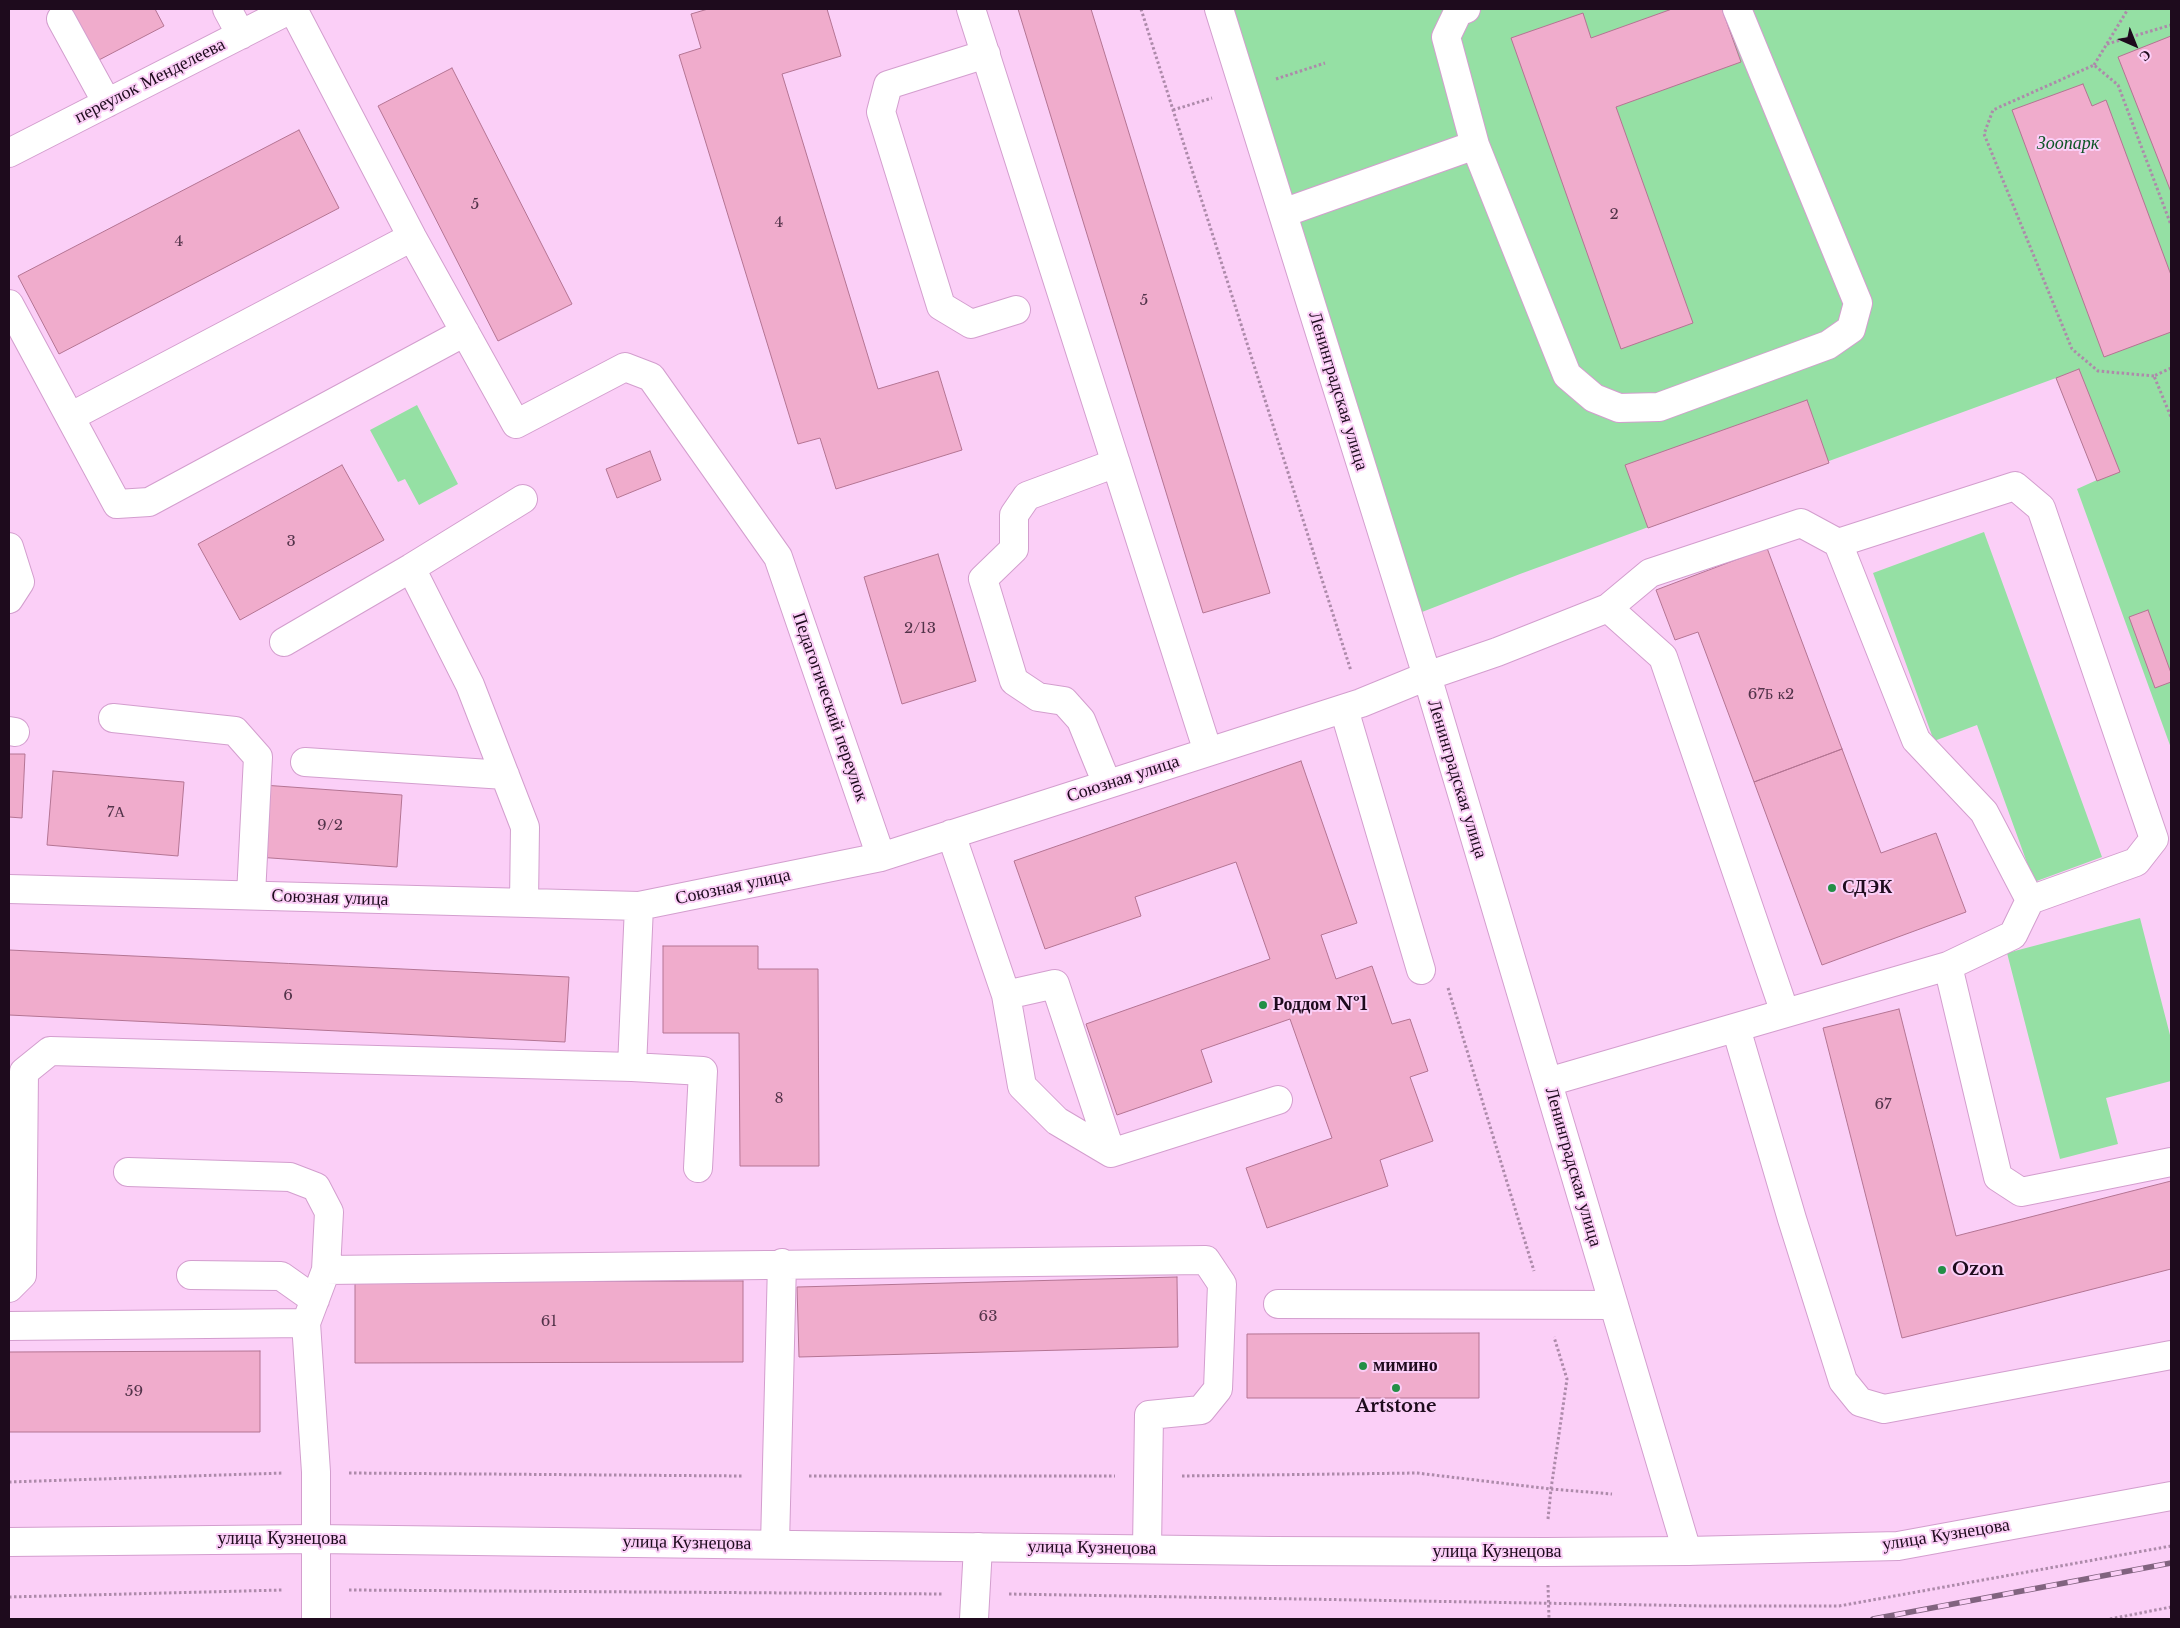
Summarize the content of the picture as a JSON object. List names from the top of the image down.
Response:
{
  "streets": {
    "street": [
      "переулок Менделеева",
      "Ленинградская улица",
      "Педагогический переулок",
      "Союзная улица",
      "улица Кузнецова"
    ]
  },
  "crossings": [
    ["Ленинградская улица", "Союзная улица"],
    ["Ленинградская улица", "улица Кузнецова"],
    ["Педагогический переулок", "Союзная улица"]
  ],
  "parks": ["Зоопарк"],
  "places": [
    "СДЭК",
    "Роддом №1",
    "Ozon",
    "мимино",
    "Artstone"
  ],
  "house_numbers": [
    "5",
    "2",
    "4",
    "4",
    "5",
    "3",
    "2/13",
    "67Б к2",
    "7А",
    "9/2",
    "6",
    "8",
    "67",
    "63",
    "61",
    "59"
  ],
  "north": "bottom right"
}
